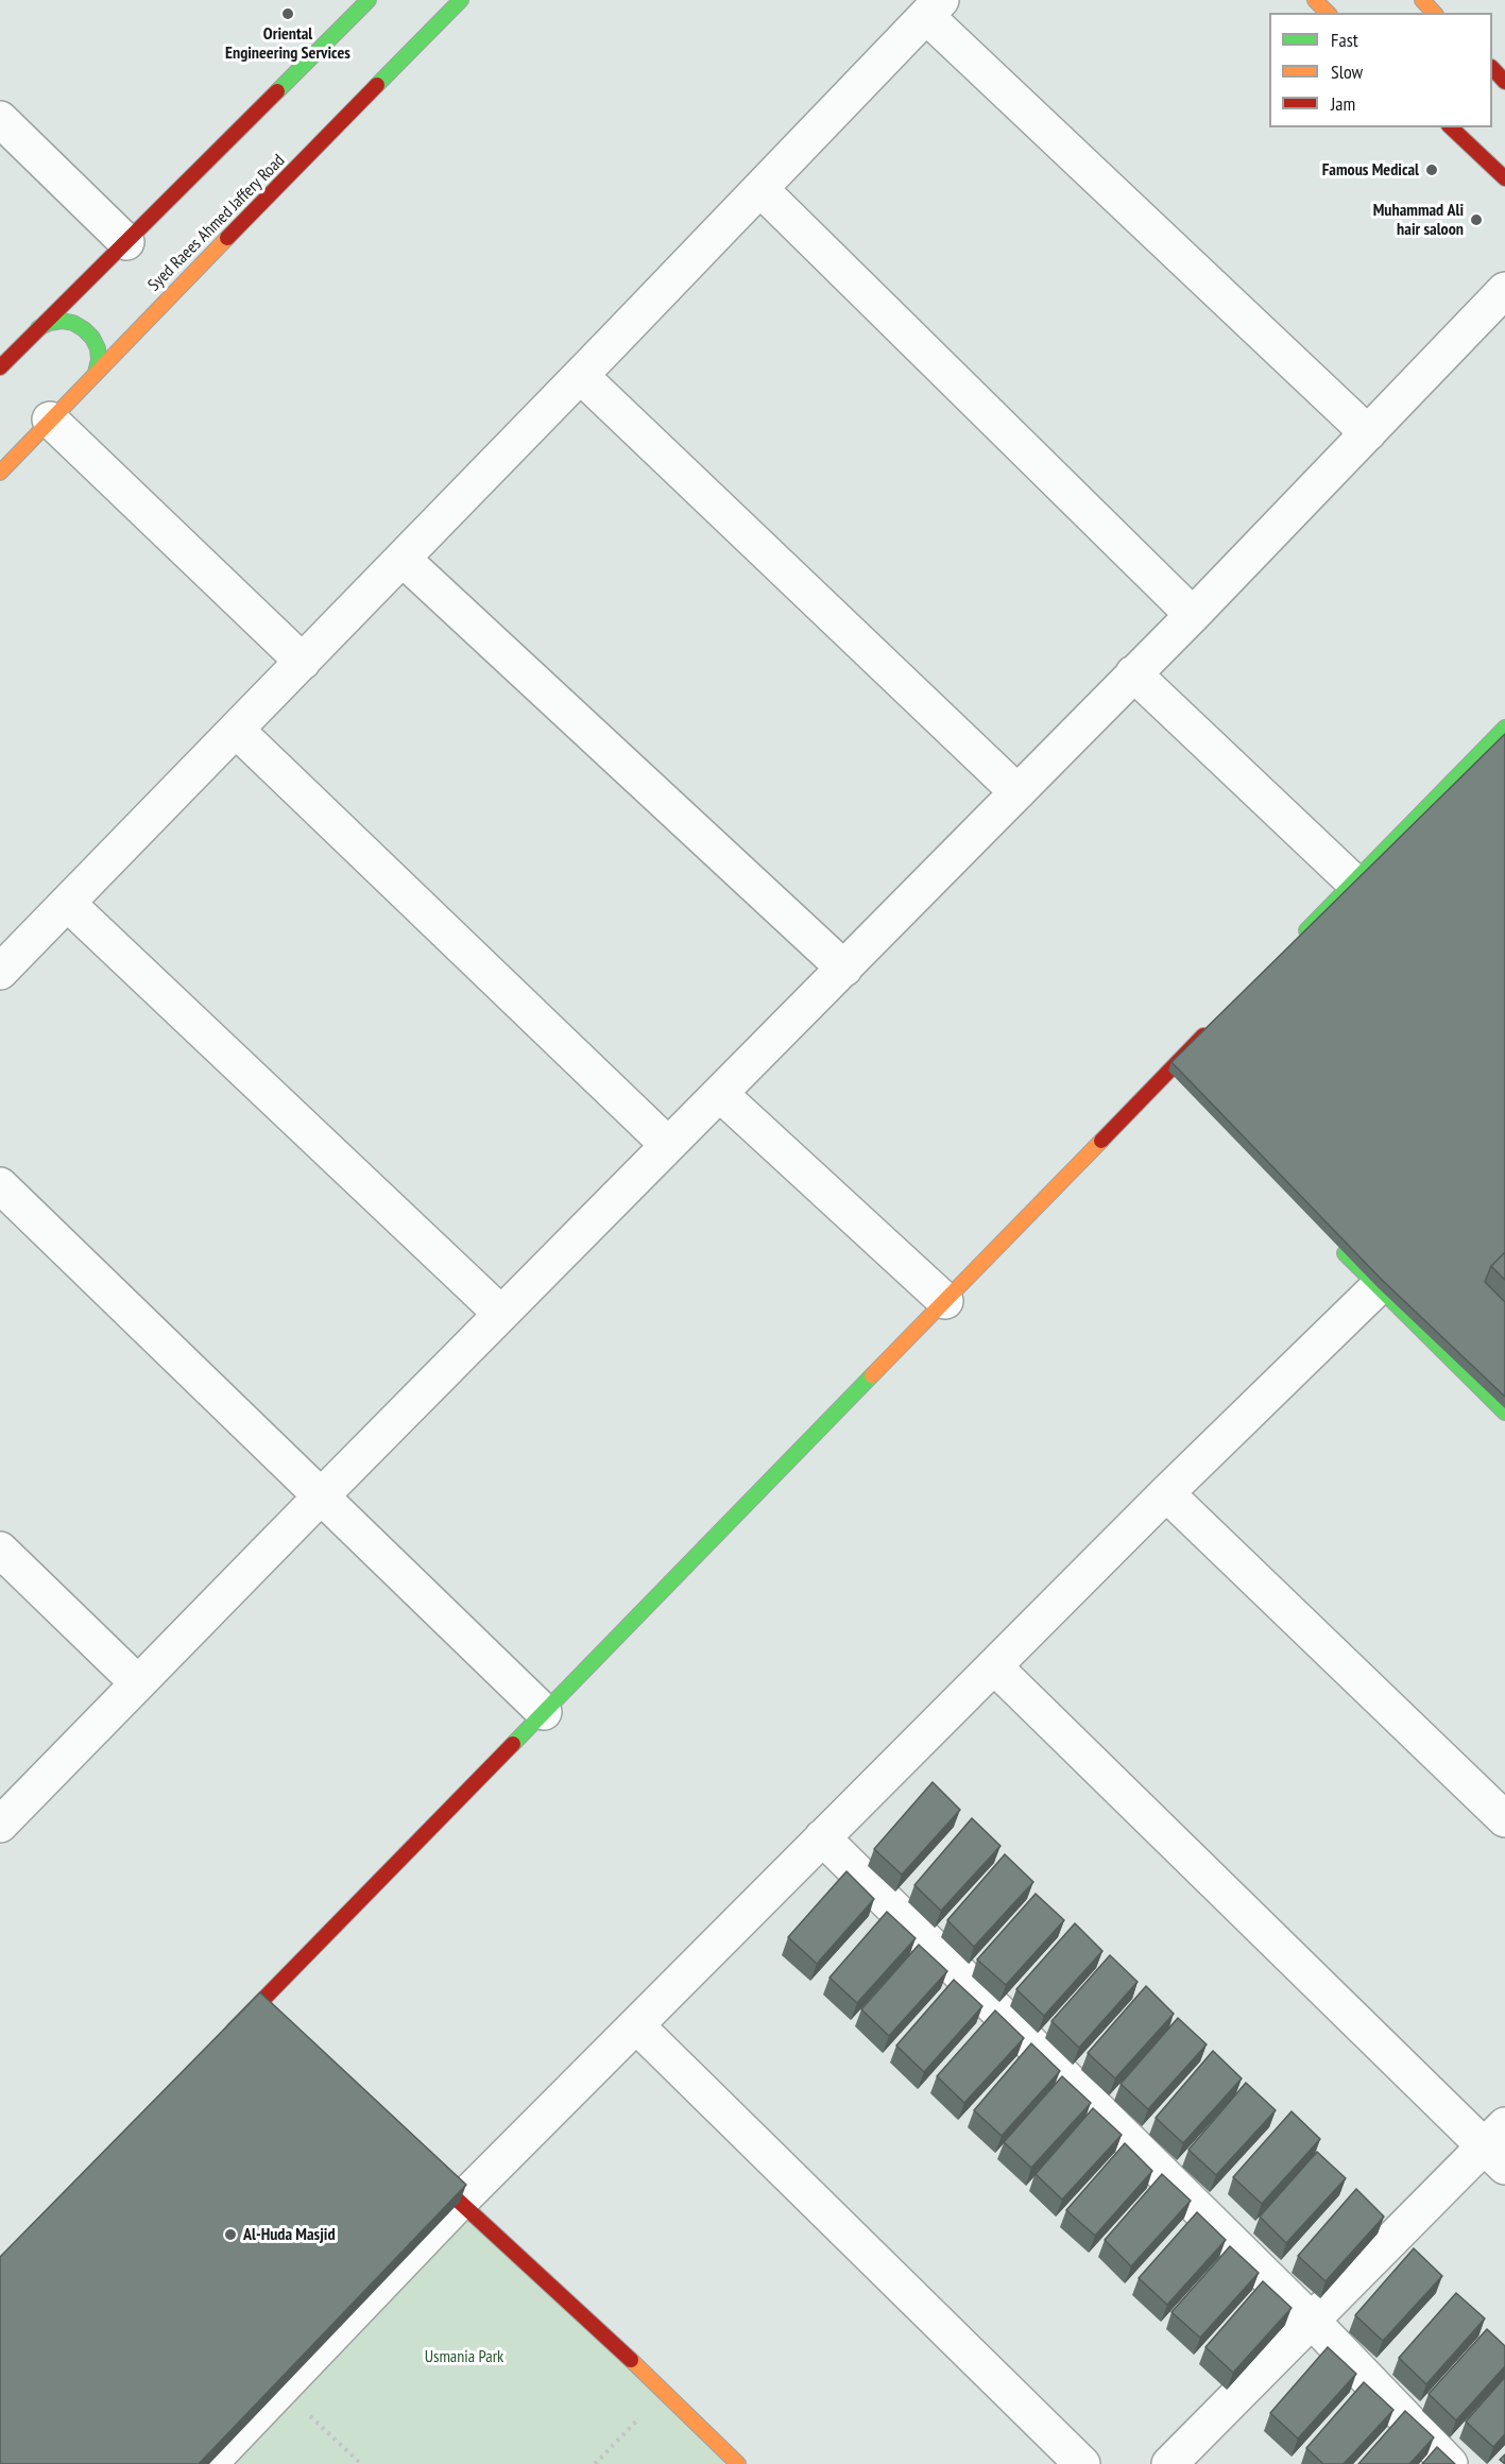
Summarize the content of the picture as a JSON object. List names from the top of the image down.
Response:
{
  "streets": {
    "street": ["Syed Raees Ahmed Jaffery Road"]
  },
  "parks": ["Usmania Park"],
  "places": [
    "Oriental Engineering Services",
    "Famous Medical",
    "Muhammad Ali hair saloon",
    "Al-Huda Masjid"
  ],
  "legend": ["Fast", "Slow", "Jam"]
}
